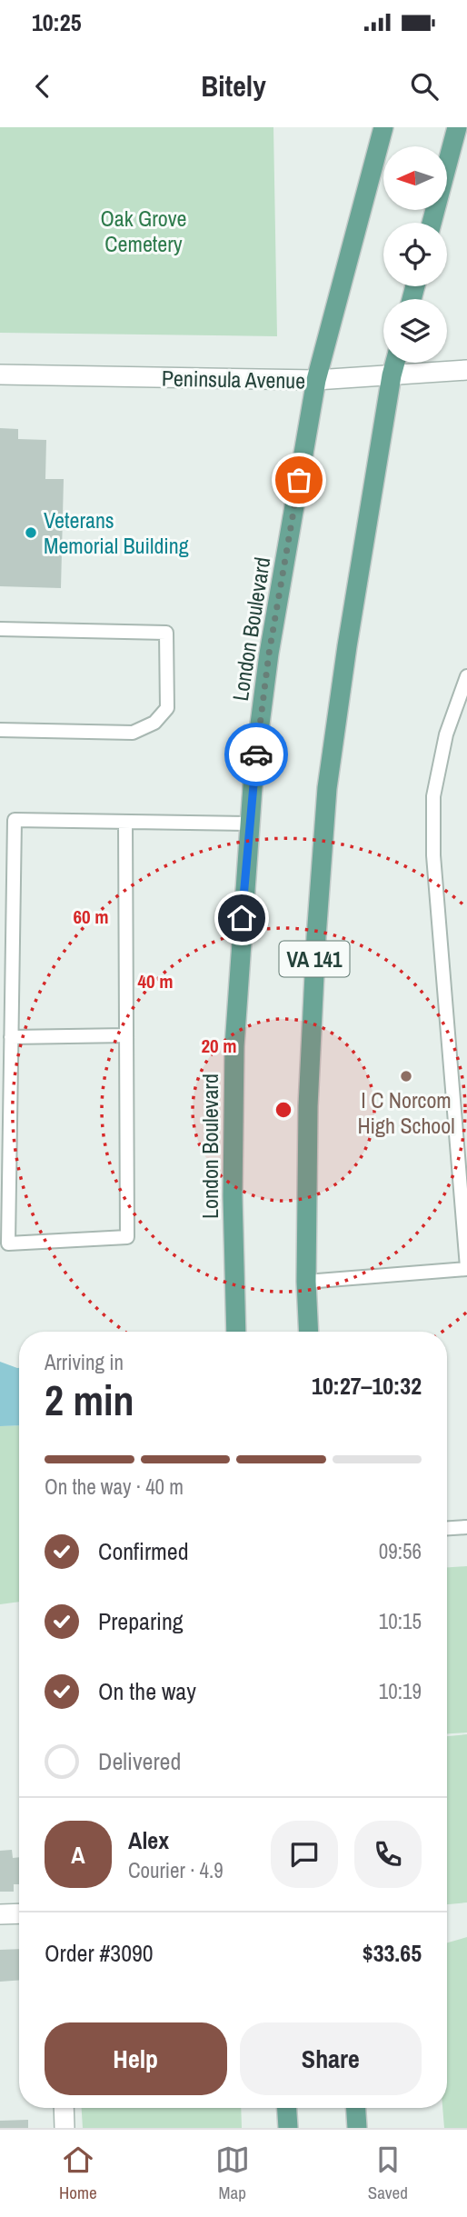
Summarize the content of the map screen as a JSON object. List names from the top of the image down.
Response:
{
  "streets": {
    "main road": ["London Boulevard", "VA 141"],
    "street": ["Peninsula Avenue"]
  },
  "crossings": [
    ["Peninsula Avenue", "London Boulevard"],
    ["Peninsula Avenue", "VA 141"]
  ],
  "parks": ["Oak Grove Cemetery"],
  "places": ["Veterans Memorial Building", "I C Norcom High School"],
  "north": "left",
  "page": {
    "status": "10:25",
    "header": "Bitely",
    "heading": ["2 min", "Arriving in", "10:27–10:32"],
    "panel": [
      "Alex",
      "Courier · 4.9",
      "Order #3090",
      "$33.65"
    ],
    "bar": "On the way · 40 m",
    "list": [
      ["Confirmed", "09:56"],
      ["Preparing", "10:15"],
      ["On the way", "10:19"],
      "Delivered"
    ],
    "round": "A",
    "buttons": ["Help", "Share"],
    "tabs": ["Home", "Map", "Saved"]
  },
  "rings": ["60 m", "40 m", "20 m"]
}
